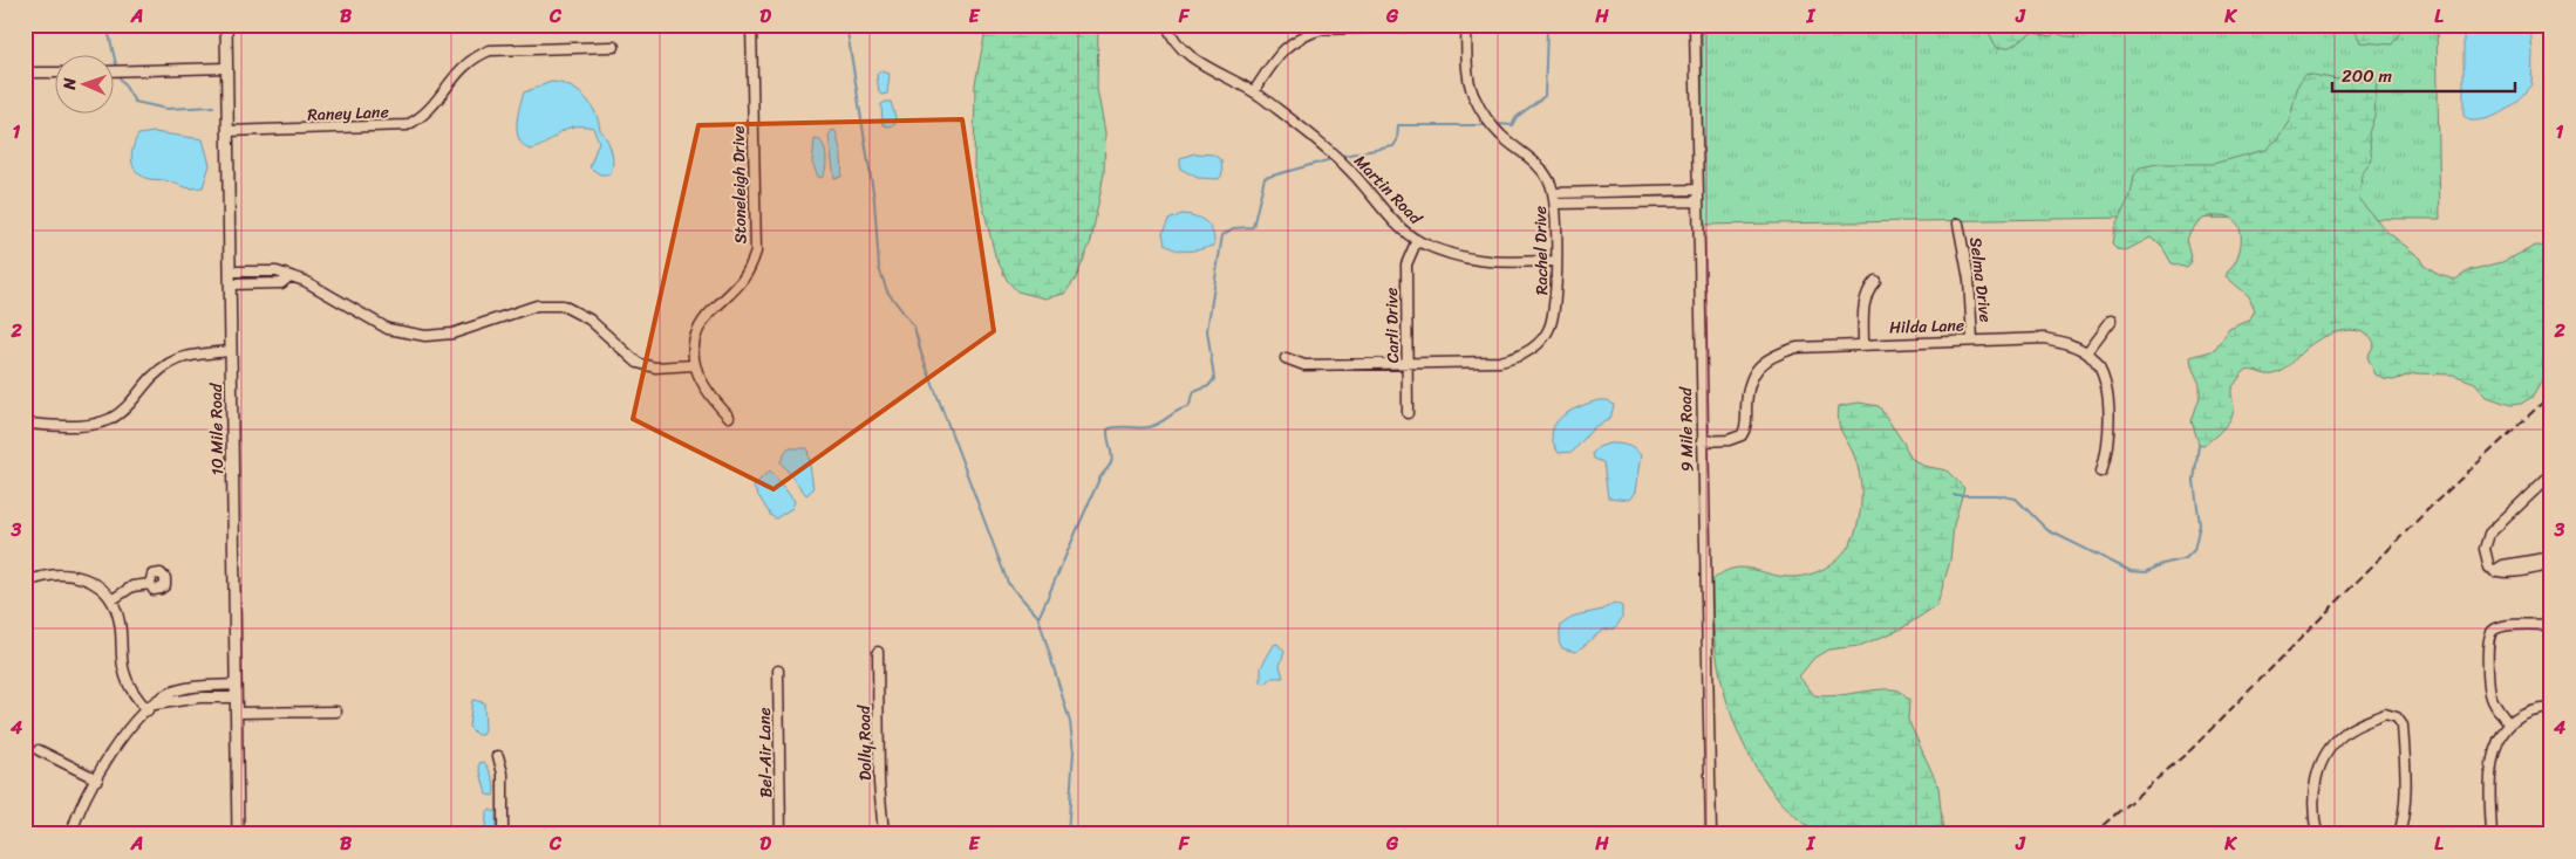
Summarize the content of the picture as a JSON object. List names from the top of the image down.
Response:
{
  "streets": {
    "main road": ["10 Mile Road"],
    "street": [
      "Raney Lane",
      "Stoneleigh Drive",
      "Martin Road",
      "Rachel Drive",
      "Selma Drive",
      "Carli Drive",
      "Hilda Lane",
      "9 Mile Road",
      "Dolly Road",
      "Bel-Air Lane"
    ]
  },
  "crossings": [
    ["Raney Lane", "10 Mile Road"],
    ["Martin Road", "Rachel Drive"],
    ["Martin Road", "Carli Drive"],
    ["Rachel Drive", "Carli Drive"],
    ["Selma Drive", "Hilda Lane"],
    ["Hilda Lane", "9 Mile Road"]
  ],
  "scale_bar": "200 m",
  "north": "left",
  "grid": {
    "columns": [
      "A",
      "B",
      "C",
      "D",
      "E",
      "F",
      "G",
      "H",
      "I",
      "J",
      "K",
      "L"
    ],
    "rows": [
      "1",
      "2",
      "3",
      "4"
    ]
  }
}
